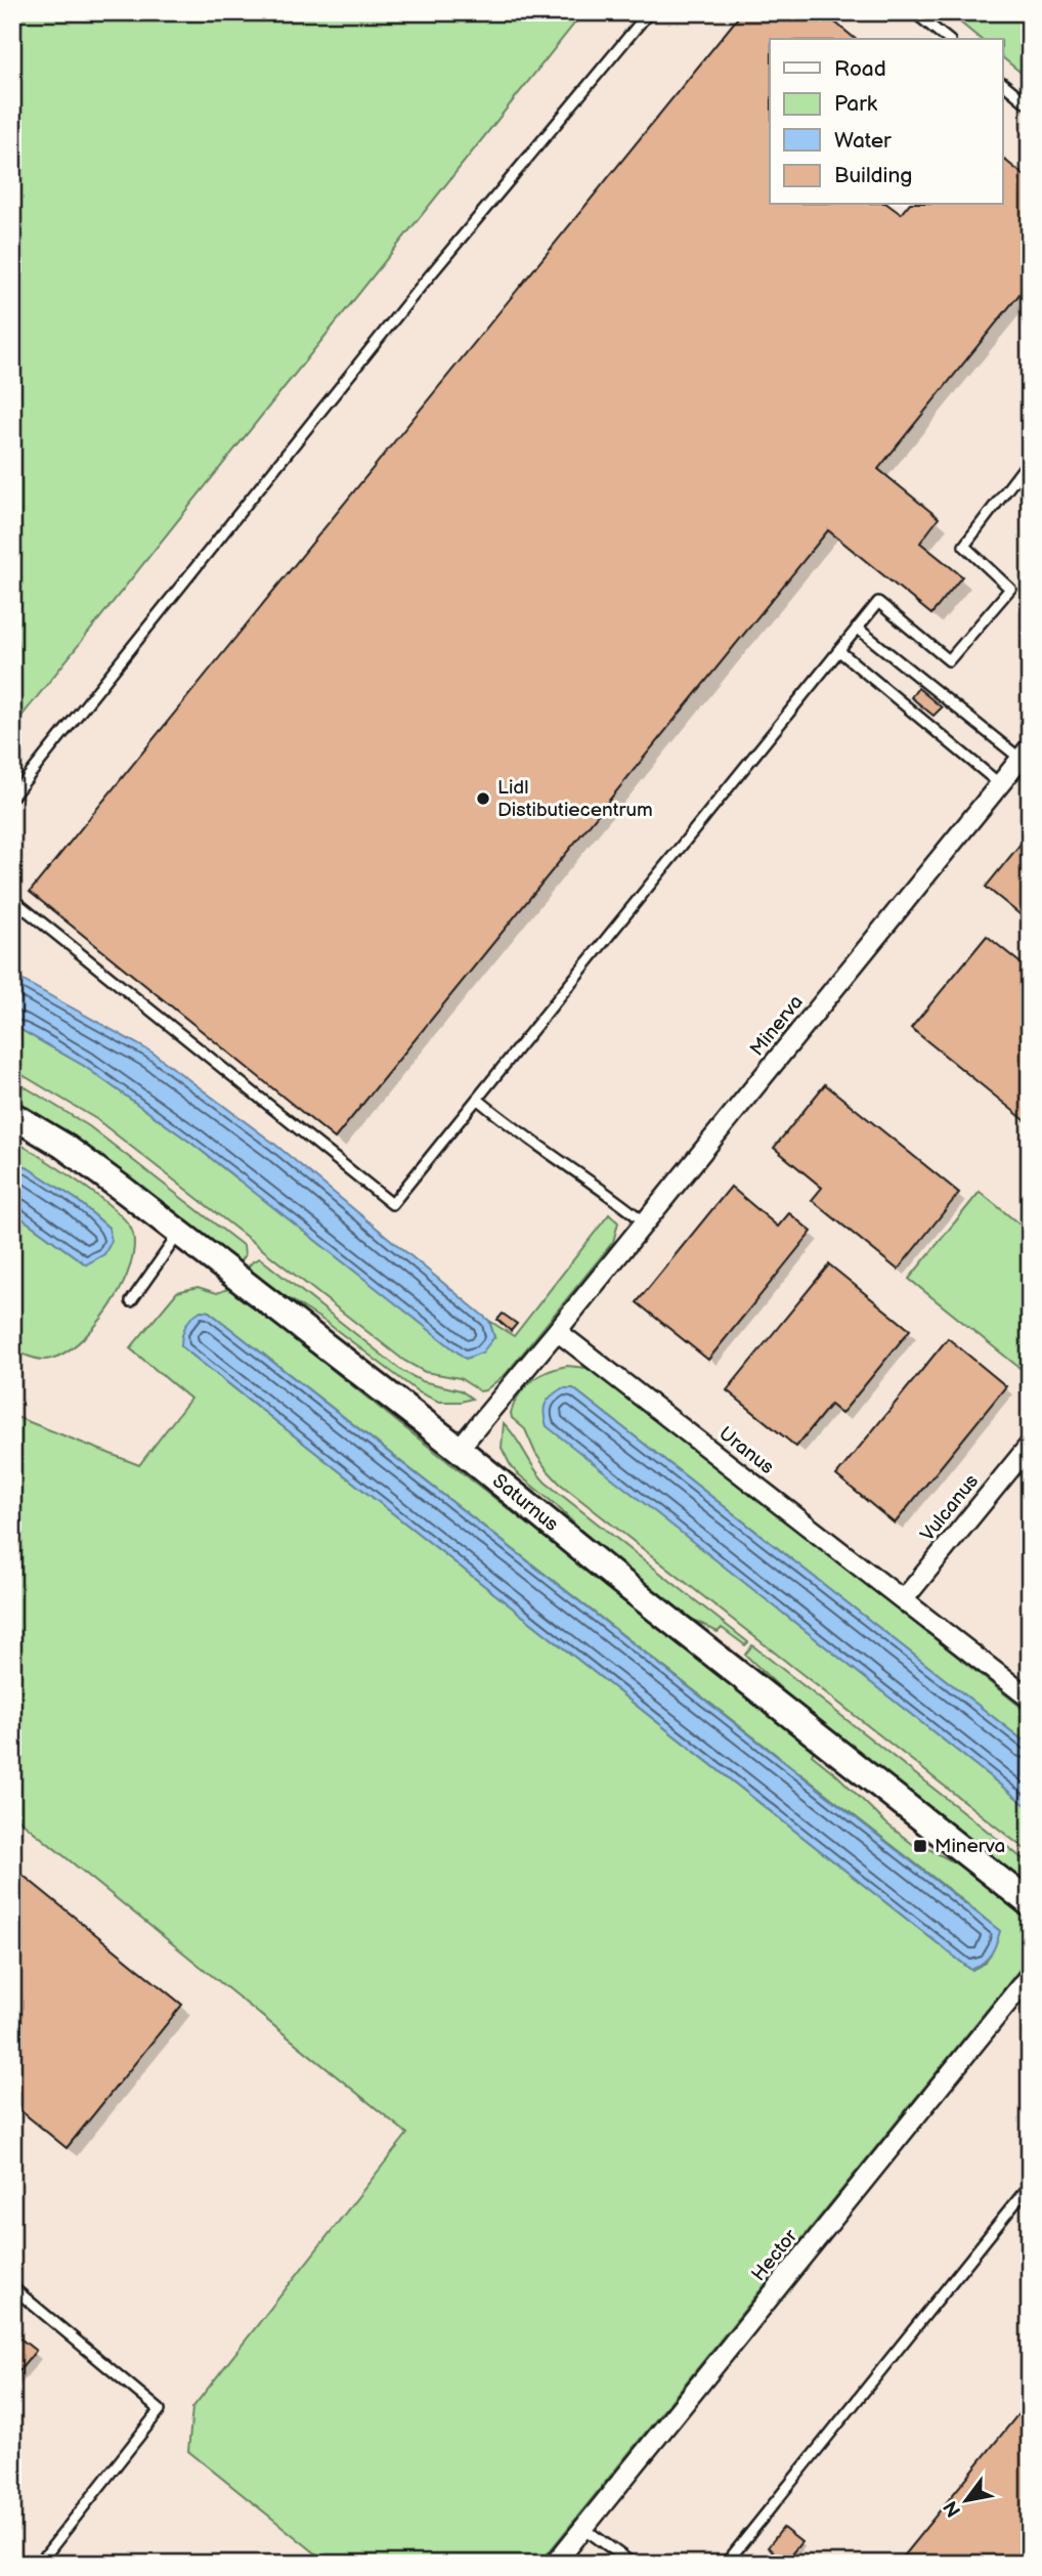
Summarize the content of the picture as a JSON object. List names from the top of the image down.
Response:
{
  "streets": {
    "main road": ["Saturnus"],
    "street": [
      "Minerva",
      "Uranus",
      "Vulcanus",
      "Hector"
    ]
  },
  "crossings": [
    ["Minerva", "Uranus"],
    ["Uranus", "Vulcanus"]
  ],
  "places": {
    "other": ["Lidl Distibutiecentrum"],
    "transit": ["Minerva"]
  },
  "legend": [
    "Road",
    "Park",
    "Water",
    "Building"
  ],
  "north": "bottom left"
}
